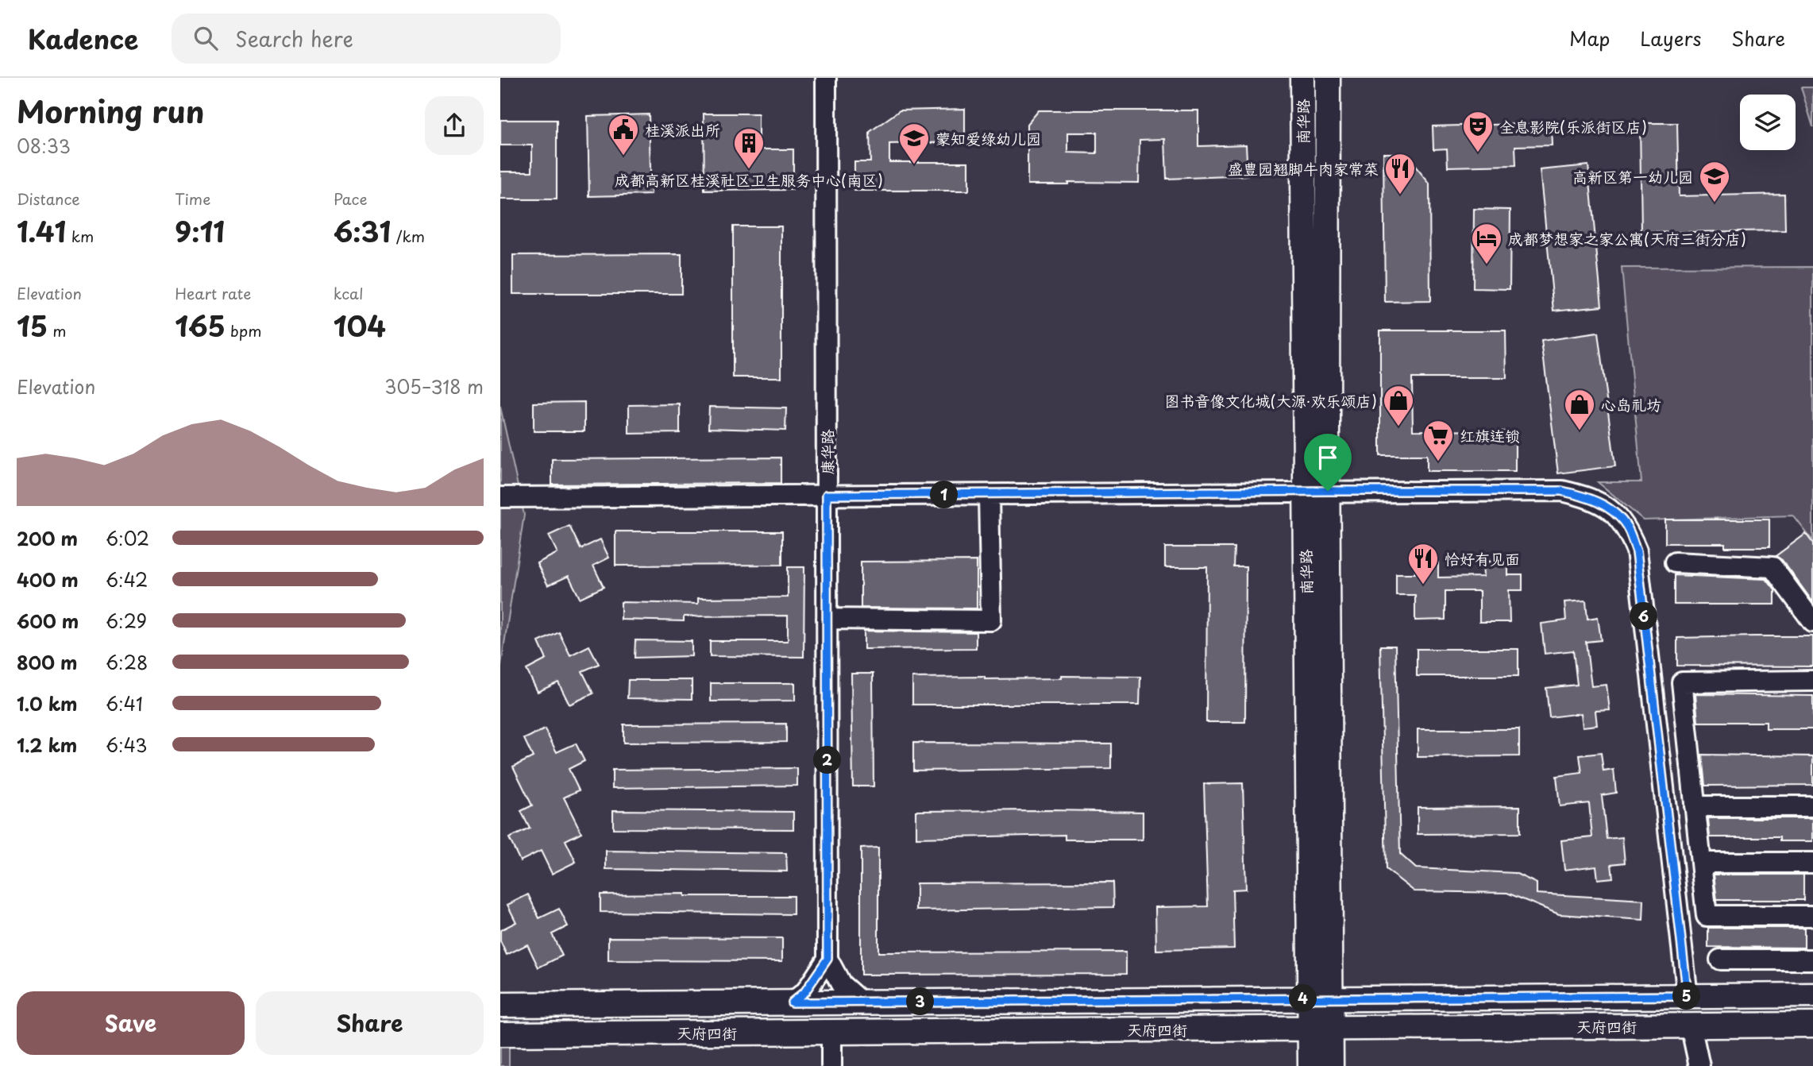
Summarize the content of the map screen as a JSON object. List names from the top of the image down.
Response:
{
  "streets": {
    "main road": ["南华路", "天府四街"],
    "street": ["康华路"]
  },
  "crossings": [
    ["南华路", "天府四街"]
  ],
  "places": {
    "theatre": ["全息影院(乐派街区店)"],
    "public building": ["桂溪派出所"],
    "school or university": ["蒙知爱绿幼儿园", "高新区第一幼儿园"],
    "building": ["成都高新区桂溪社区卫生服务中心(南区)"],
    "restaurant": ["盛豊园翘脚牛肉家常菜", "恰好有见面"],
    "hotel": ["成都梦想家之家公寓(天府三街分店)"],
    "shop": ["图书音像文化城(大源·欢乐颂店)", "心岛礼坊"],
    "supermarket": ["红旗连锁"]
  },
  "page": {
    "header": "Kadence",
    "search": "Search here",
    "nav": ["Map", "Layers", "Share"],
    "heading": ["Morning run", "08:33"],
    "stats": [
      ["Distance", "1.41 km"],
      ["Time", "9:11"],
      ["Pace", "6:31 /km"],
      ["Elevation", "15 m"],
      ["Heart rate", "165 bpm"],
      ["kcal", "104"]
    ],
    "chart": ["Elevation", "305–318 m"],
    "pins": [
      "1",
      "6",
      "2",
      "5",
      "4",
      "3"
    ],
    "list": [
      {
        "name": "200 m",
        "note": "6:02"
      },
      {
        "name": "400 m",
        "note": "6:42"
      },
      {
        "name": "600 m",
        "note": "6:29"
      },
      {
        "name": "800 m",
        "note": "6:28"
      },
      {
        "name": "1.0 km",
        "note": "6:41"
      },
      {
        "name": "1.2 km",
        "note": "6:43"
      }
    ],
    "buttons": ["Save", "Share"]
  }
}
